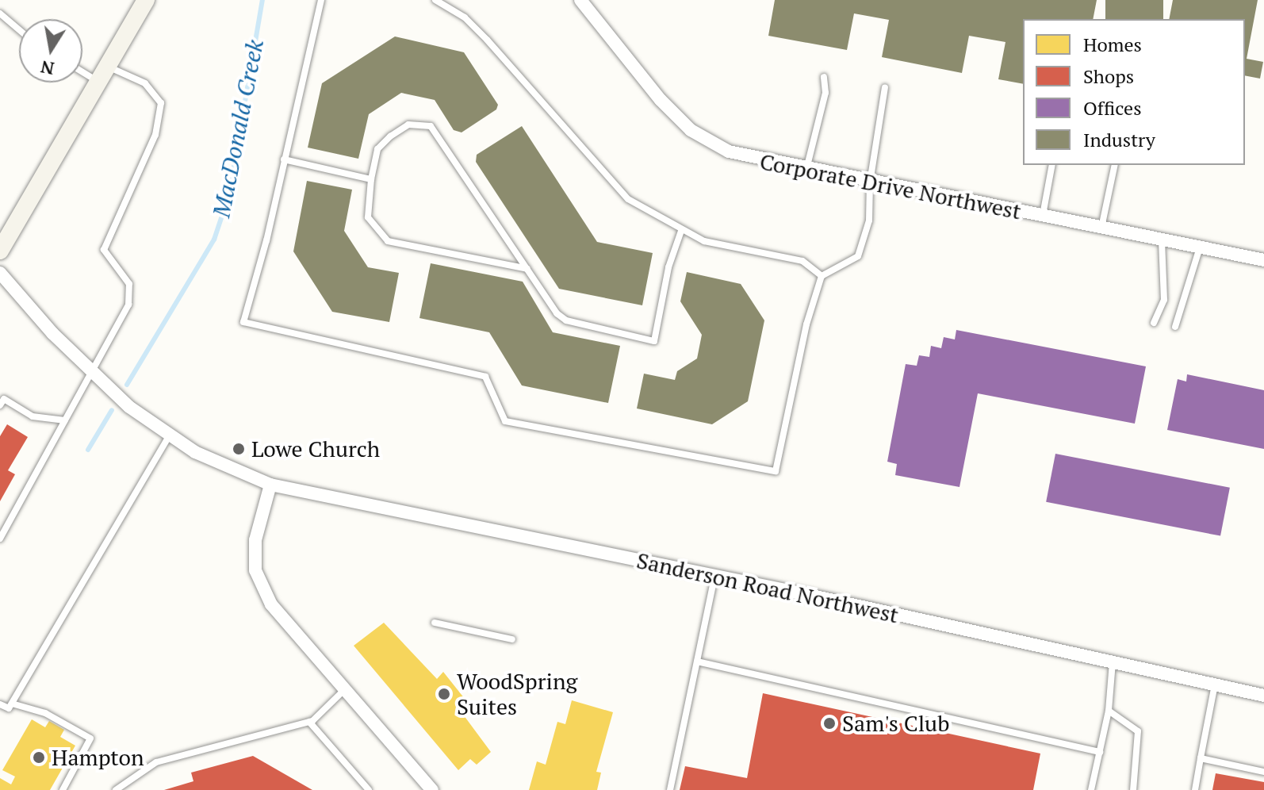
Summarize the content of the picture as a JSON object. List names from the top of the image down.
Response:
{
  "streets": {
    "street": ["Corporate Drive Northwest", "Sanderson Road Northwest"]
  },
  "water": ["MacDonald Creek"],
  "places": [
    "Lowe Church",
    "WoodSpring Suites",
    "Sam's Club",
    "Hampton"
  ],
  "legend": [
    "Homes",
    "Shops",
    "Offices",
    "Industry"
  ],
  "north": "bottom"
}
